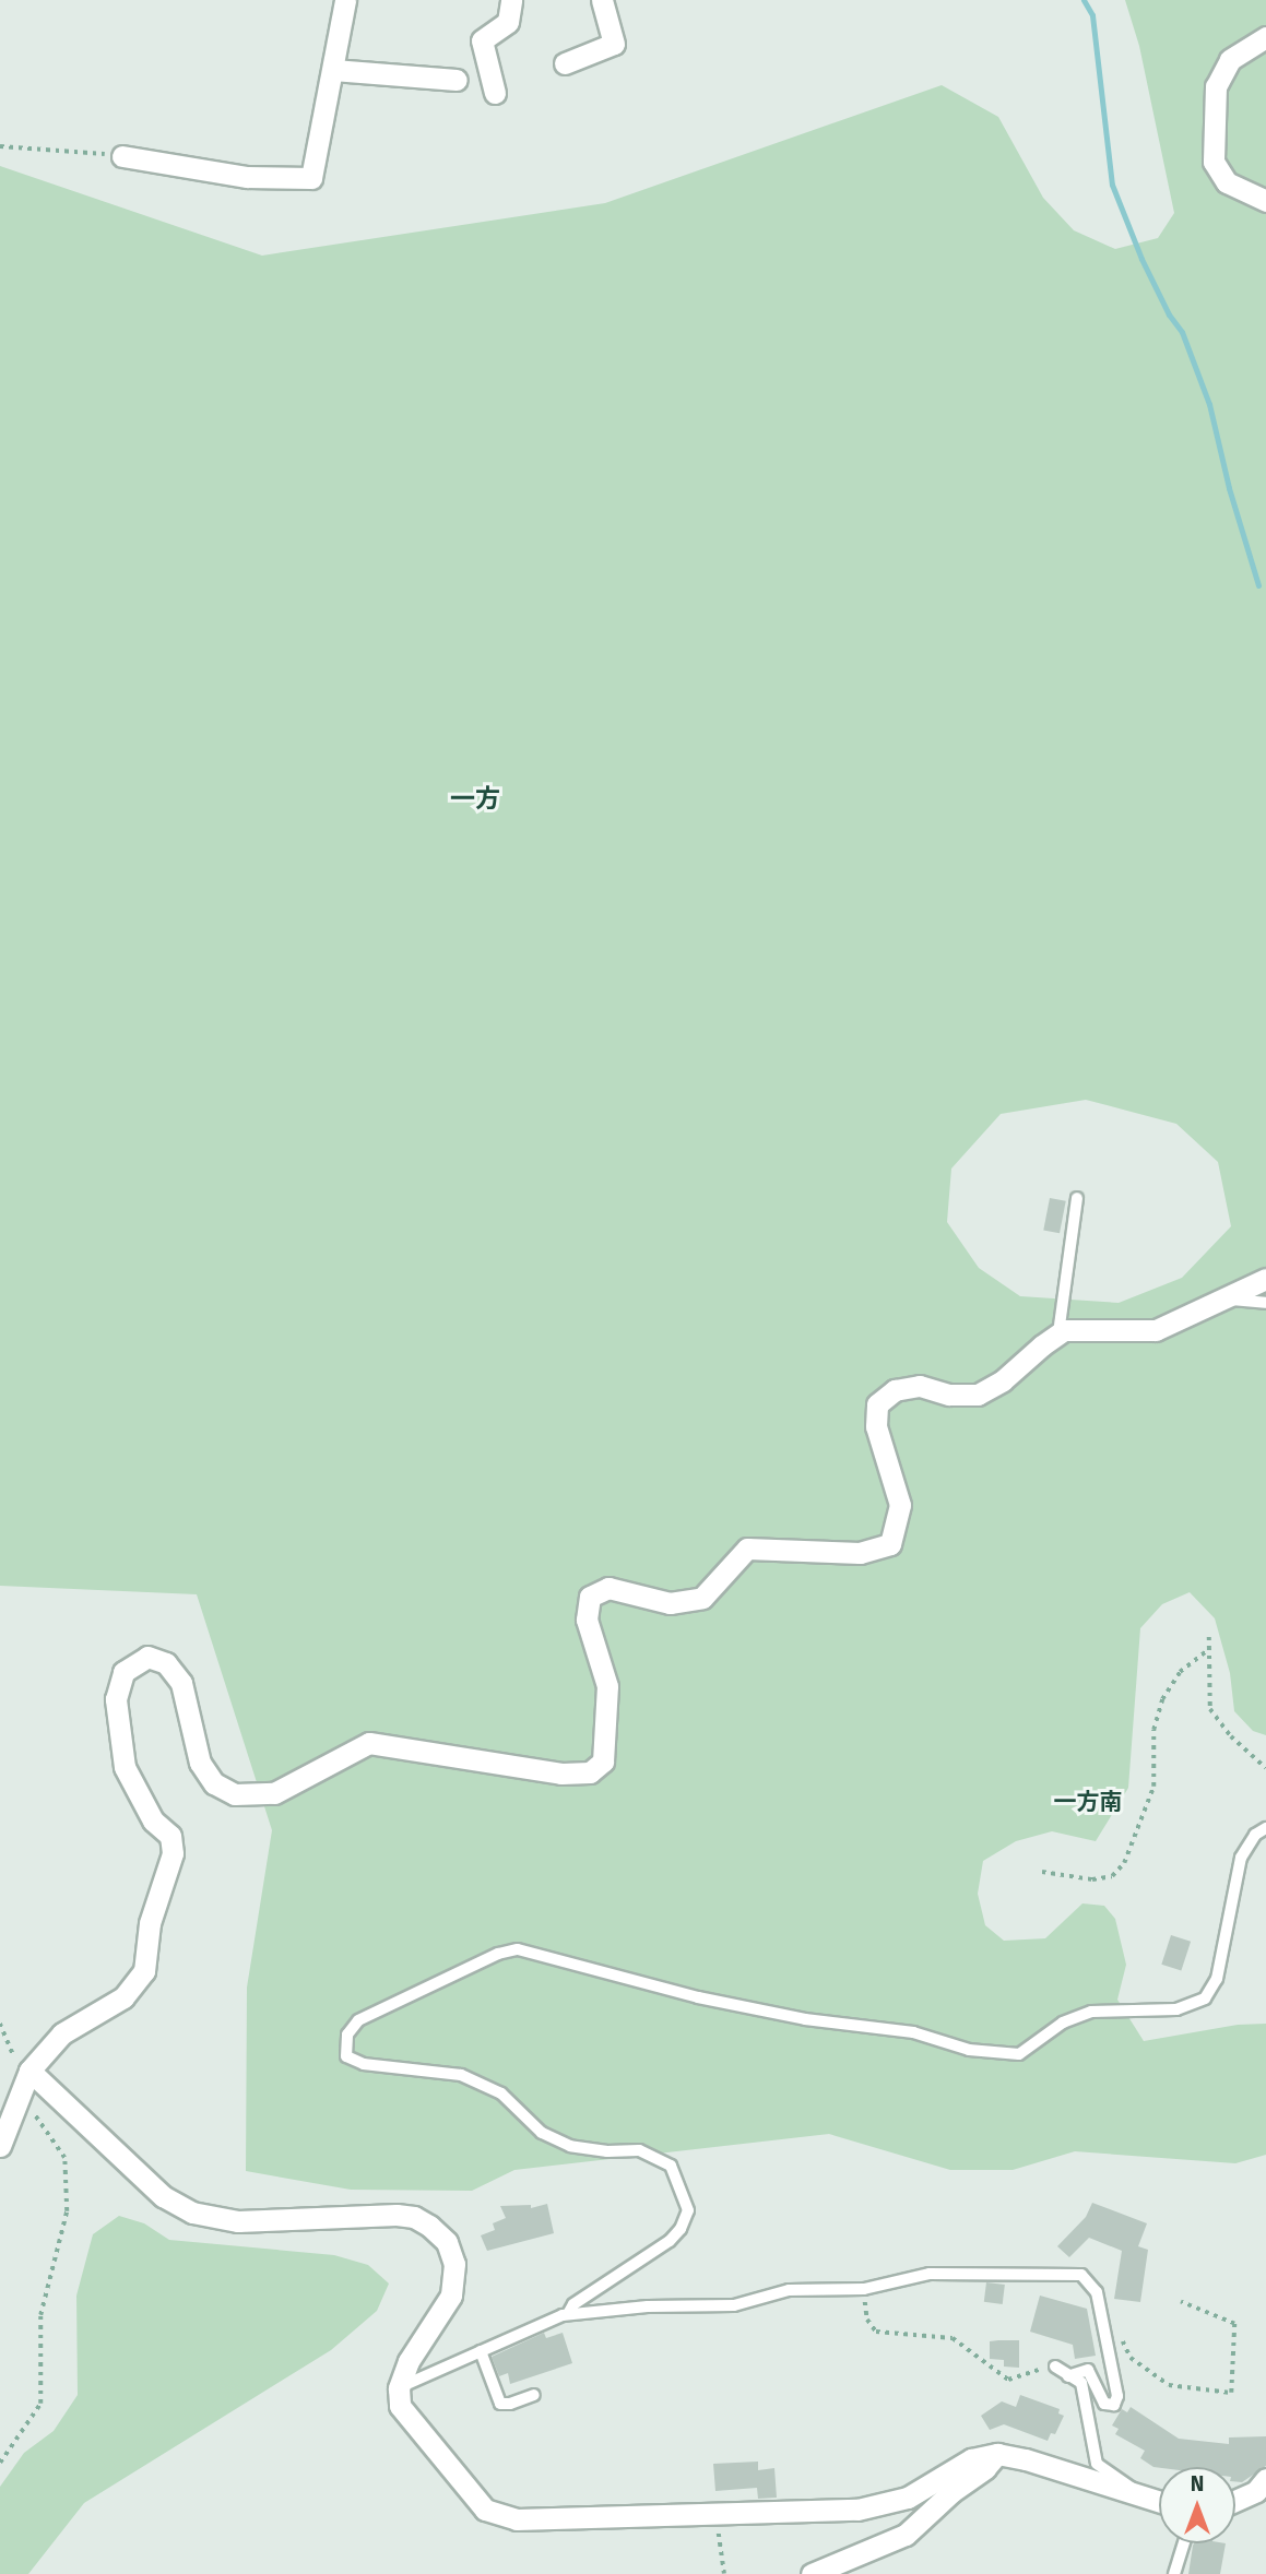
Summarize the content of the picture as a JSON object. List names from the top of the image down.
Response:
{
  "districts": ["一方", "一方南"],
  "north": "top"
}
